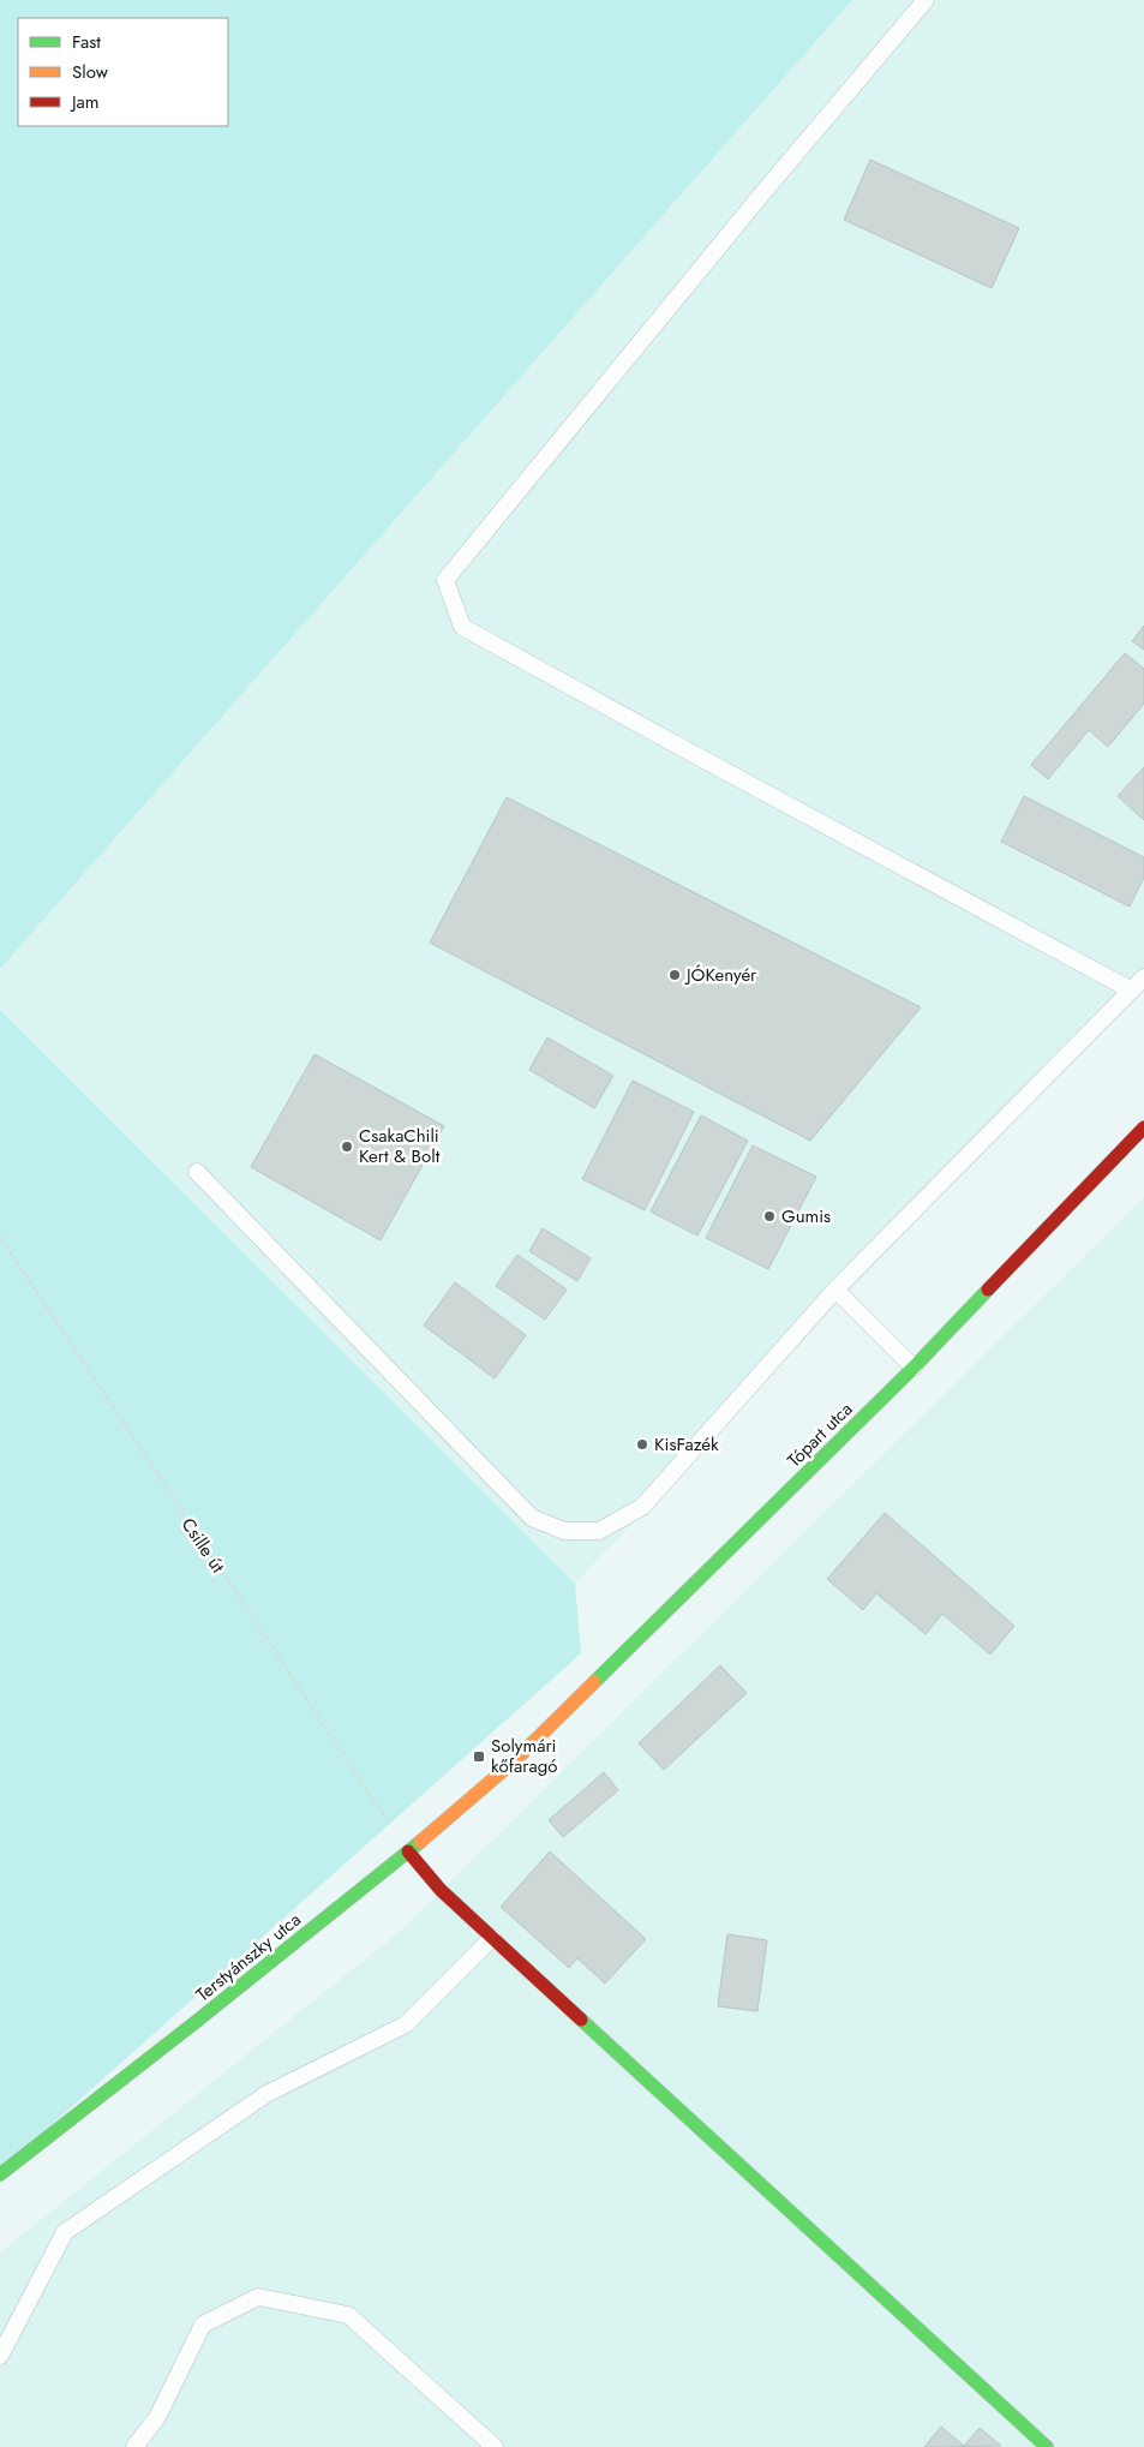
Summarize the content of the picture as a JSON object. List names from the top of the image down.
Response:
{
  "streets": {
    "main road": ["Tópart utca", "Terstyánszky utca"],
    "path": ["Csille út"]
  },
  "crossings": [
    ["Tópart utca", "Terstyánszky utca"],
    ["Csille út", "Terstyánszky utca"]
  ],
  "places": {
    "other": [
      "JÓKenyér",
      "CsakaChili Kert & Bolt",
      "Gumis",
      "KisFazék"
    ],
    "transit": ["Solymári kőfaragó"]
  },
  "legend": ["Fast", "Slow", "Jam"]
}
